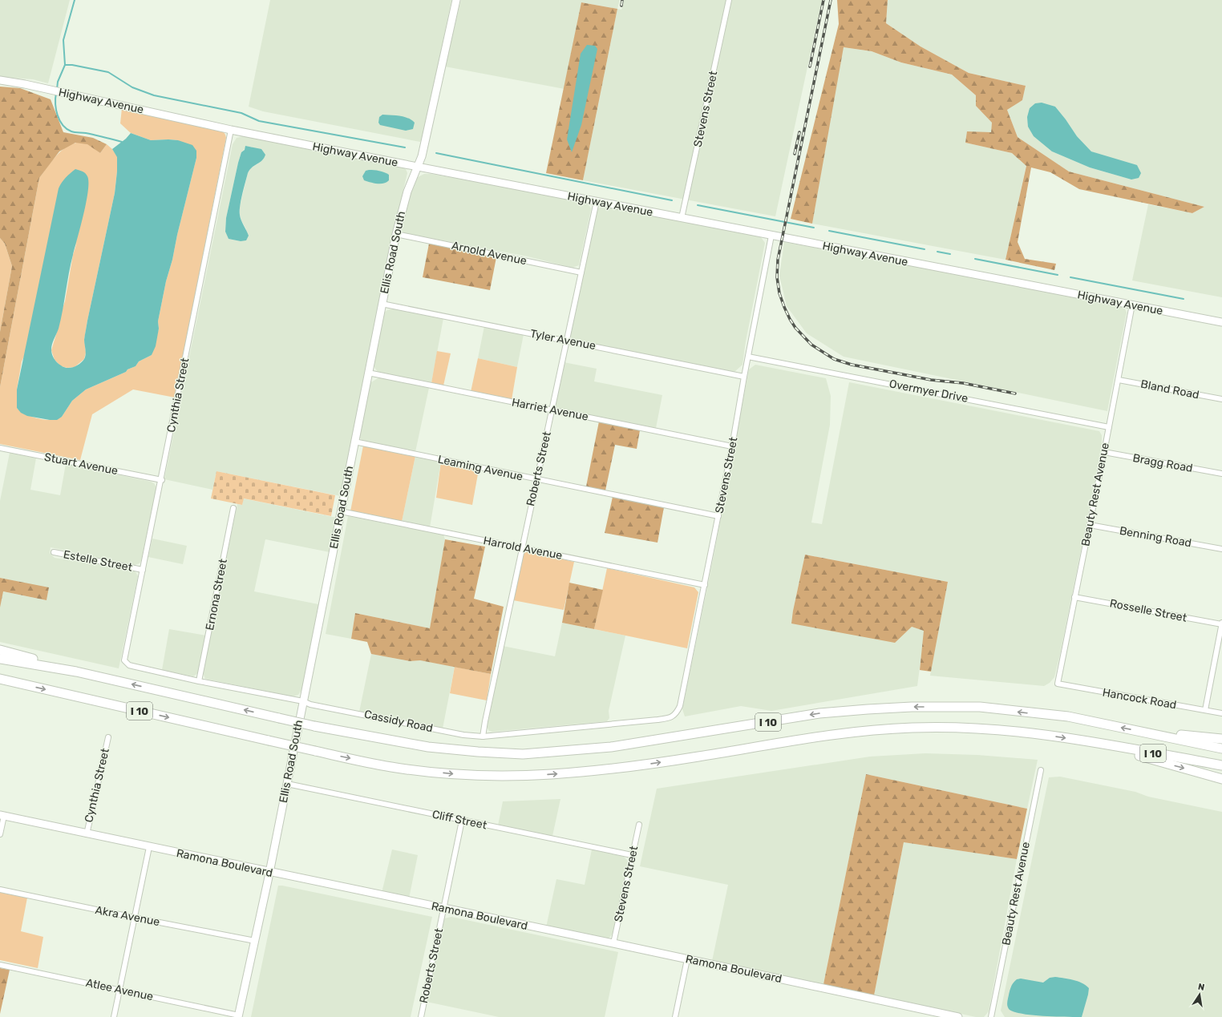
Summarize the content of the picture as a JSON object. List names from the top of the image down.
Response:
{
  "streets": {
    "highway": ["I 10"],
    "street": [
      "Highway Avenue",
      "Stevens Street",
      "Ellis Road South",
      "Arnold Avenue",
      "Tyler Avenue",
      "Bland Road",
      "Overmyer Drive",
      "Cynthia Street",
      "Harriet Avenue",
      "Bragg Road",
      "Stuart Avenue",
      "Leaming Avenue",
      "Roberts Street",
      "Beauty Rest Avenue",
      "Benning Road",
      "Harrold Avenue",
      "Estelle Street",
      "Ernona Street",
      "Rosselle Street",
      "Hancock Road",
      "Cassidy Road",
      "Cliff Street",
      "Ramona Boulevard",
      "Akra Avenue",
      "Atlee Avenue"
    ]
  },
  "crossings": [
    ["Highway Avenue", "Stevens Street"],
    ["Highway Avenue", "Ellis Road South"],
    ["Highway Avenue", "Cynthia Street"],
    ["Highway Avenue", "Roberts Street"],
    ["Highway Avenue", "Beauty Rest Avenue"],
    ["Stevens Street", "Tyler Avenue"],
    ["Stevens Street", "Overmyer Drive"],
    ["Stevens Street", "Harriet Avenue"],
    ["Stevens Street", "Leaming Avenue"],
    ["Stevens Street", "Harrold Avenue"],
    ["Stevens Street", "Cassidy Road"],
    ["Stevens Street", "Cliff Street"],
    ["Stevens Street", "Ramona Boulevard"],
    ["Ellis Road South", "Arnold Avenue"],
    ["Ellis Road South", "Tyler Avenue"],
    ["Ellis Road South", "Harriet Avenue"],
    ["Ellis Road South", "Leaming Avenue"],
    ["Ellis Road South", "Harrold Avenue"],
    ["Ellis Road South", "Cassidy Road"],
    ["Ellis Road South", "Cliff Street"],
    ["Ellis Road South", "Ramona Boulevard"],
    ["Ellis Road South", "Akra Avenue"],
    ["Ellis Road South", "Atlee Avenue"],
    ["Arnold Avenue", "Roberts Street"],
    ["Tyler Avenue", "Roberts Street"],
    ["Bland Road", "Beauty Rest Avenue"],
    ["Overmyer Drive", "Beauty Rest Avenue"],
    ["Cynthia Street", "Stuart Avenue"],
    ["Cynthia Street", "Estelle Street"],
    ["Cynthia Street", "Cassidy Road"],
    ["Cynthia Street", "Ramona Boulevard"],
    ["Harriet Avenue", "Roberts Street"],
    ["Bragg Road", "Beauty Rest Avenue"],
    ["Leaming Avenue", "Roberts Street"],
    ["Roberts Street", "Harrold Avenue"],
    ["Roberts Street", "Cassidy Road"],
    ["Roberts Street", "Cliff Street"],
    ["Roberts Street", "Ramona Boulevard"],
    ["Beauty Rest Avenue", "Benning Road"],
    ["Beauty Rest Avenue", "Rosselle Street"],
    ["Beauty Rest Avenue", "Hancock Road"],
    ["Ernona Street", "Cassidy Road"]
  ],
  "north": "top"
}
